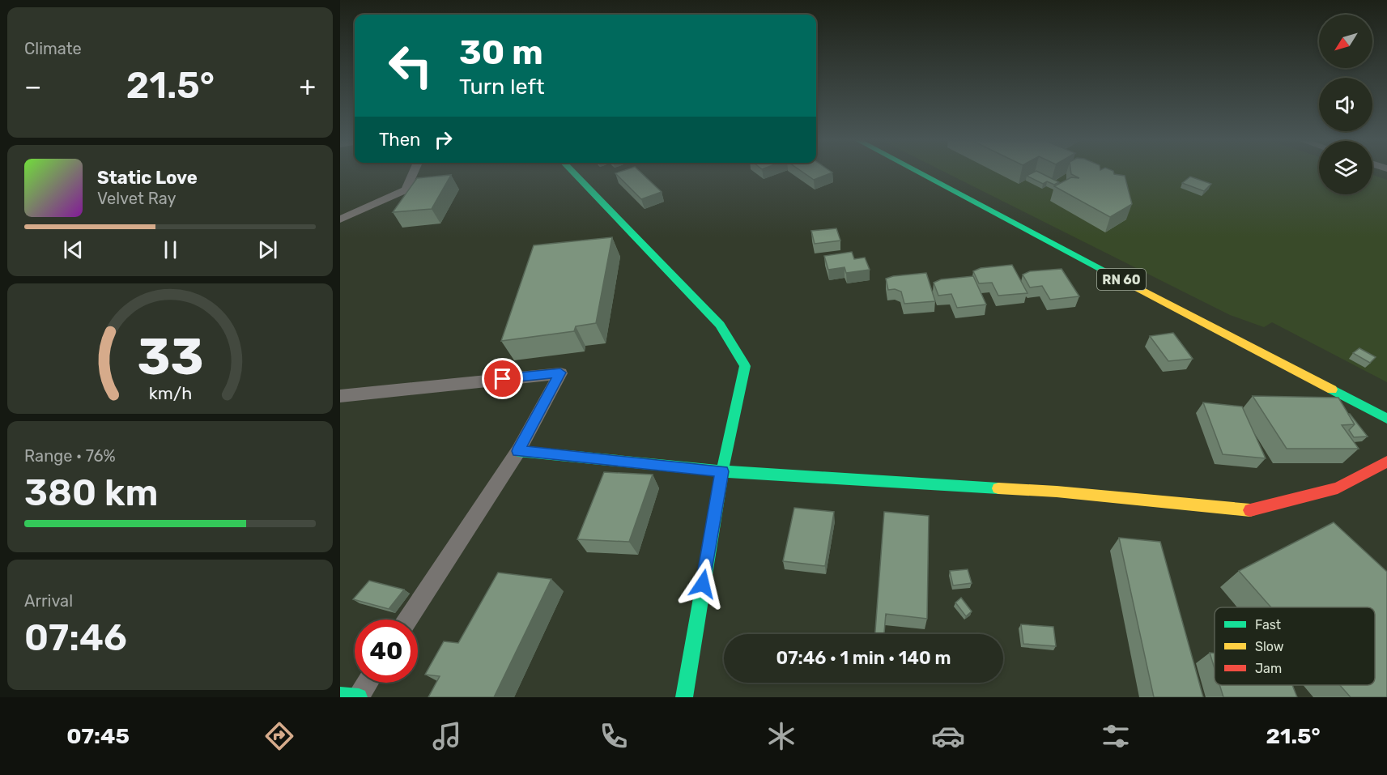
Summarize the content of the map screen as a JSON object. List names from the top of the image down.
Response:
{
  "streets": {
    "street": ["RN 60"]
  },
  "legend": ["Fast", "Slow", "Jam"],
  "north": "bottom left",
  "page": {
    "tile": [
      "Climate",
      ["Range · 76%", "380 km"],
      ["Arrival", "07:46"]
    ],
    "turn": ["30 m", "Turn left"],
    "heat": ["−", "21.5°", "+"],
    "then": "Then",
    "song": ["Static Love", "Velvet Ray"],
    "limit": "40",
    "trip": "07:46 · 1 min · 140 m",
    "tabs": ["07:45", "21.5°"],
    "gauge": ["33", "km/h"]
  }
}
